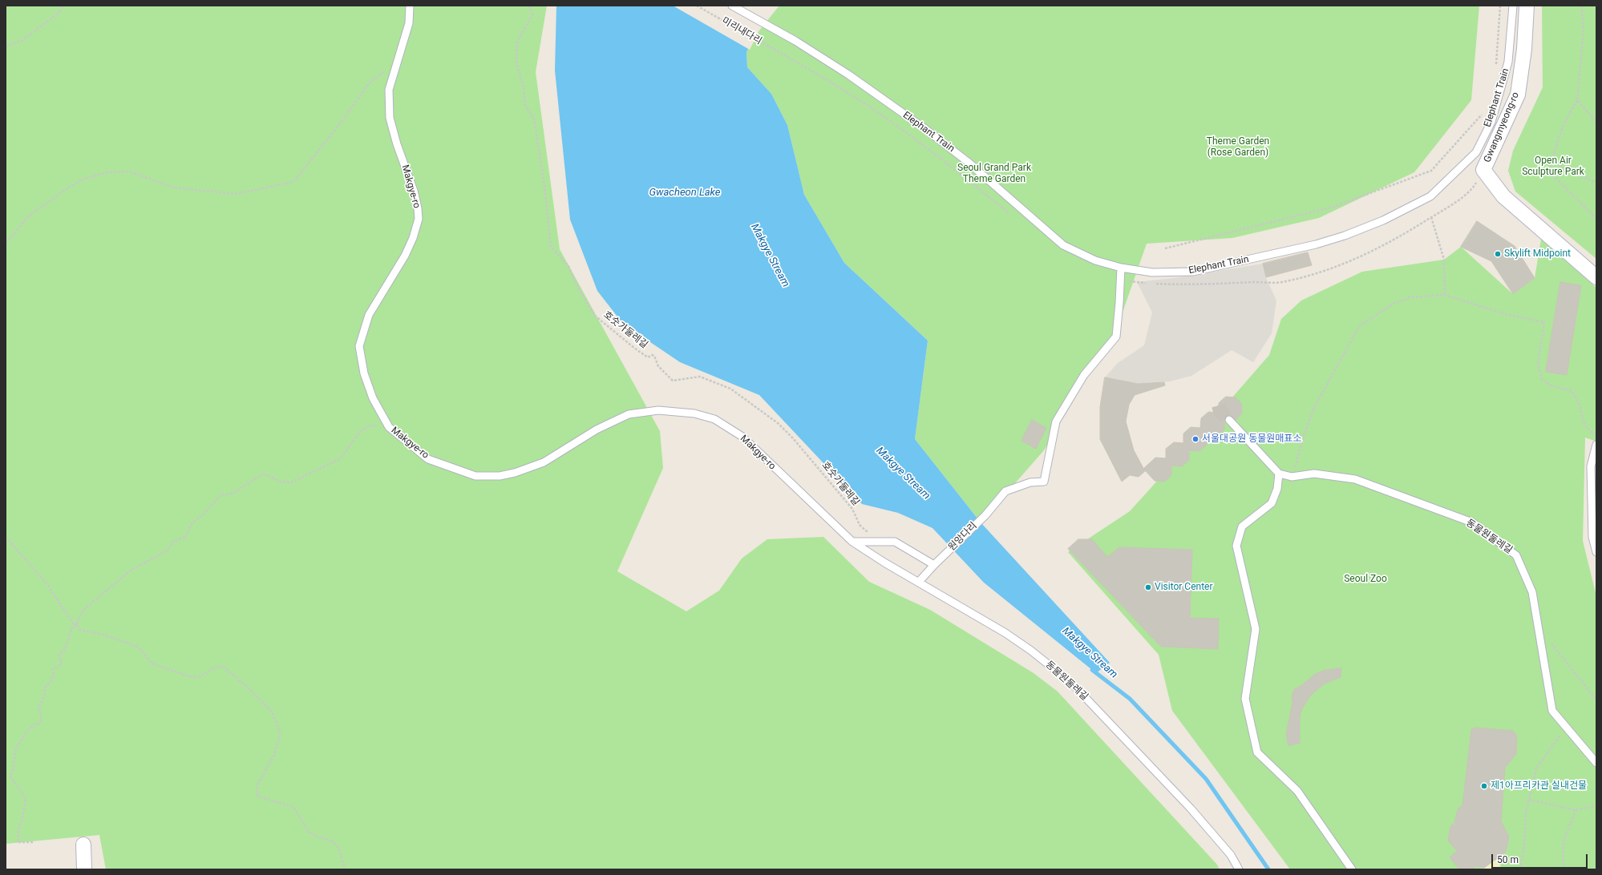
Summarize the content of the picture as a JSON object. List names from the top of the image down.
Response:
{
  "streets": {
    "street": ["Gwangmyeong-ro"],
    "lane": [
      "미리내다리",
      "Elephant Train",
      "Makgye-ro",
      "원앙다리",
      "동물원둘레길"
    ],
    "path": ["호숫가둘레길"]
  },
  "crossings": [
    ["미리내다리", "Elephant Train"],
    ["Makgye-ro", "동물원둘레길"],
    ["원앙다리", "동물원둘레길"]
  ],
  "water": ["Gwacheon Lake", "Makgye Stream"],
  "parks": [
    "Theme Garden (Rose Garden)",
    "Open Air Sculpture Park",
    "Seoul Grand Park Theme Garden",
    "Seoul Zoo"
  ],
  "places": [
    "Skylift Midpoint",
    "서울대공원 동물원매표소",
    "Visitor Center",
    "제1아프리카관 실내건물"
  ],
  "scale_bar": "50 m"
}
